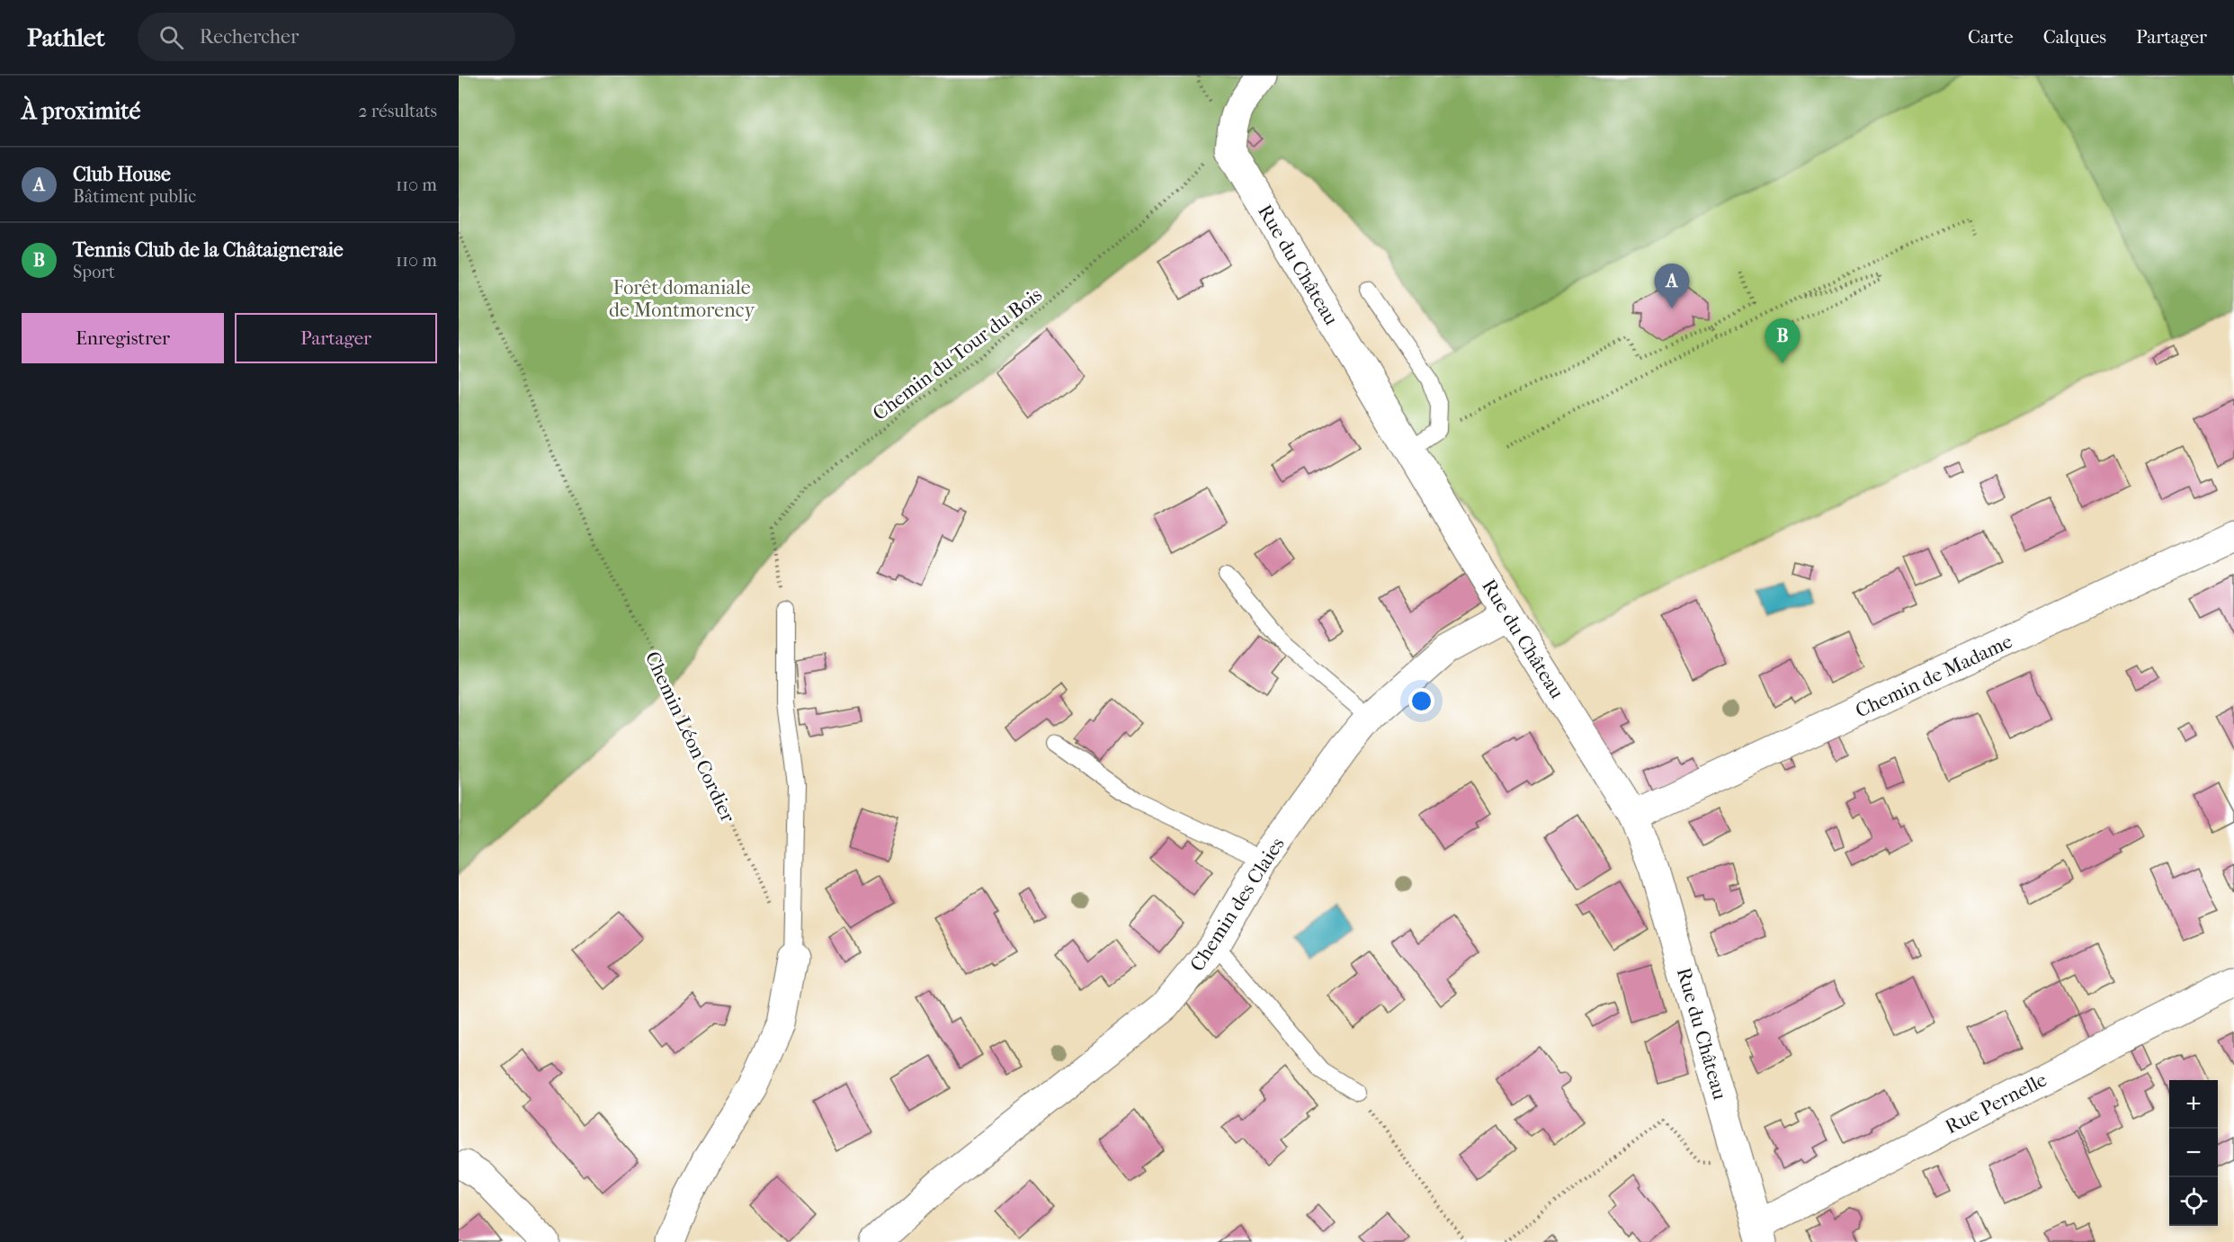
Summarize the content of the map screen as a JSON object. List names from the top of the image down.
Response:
{
  "streets": {
    "street": [
      "Rue du Château",
      "Chemin de Madame",
      "Chemin des Claies",
      "Rue Pernelle"
    ],
    "path": ["Chemin du Tour du Bois", "Chemin Léon Cordier"]
  },
  "crossings": [
    ["Rue du Château", "Chemin de Madame"],
    ["Rue du Château", "Chemin des Claies"],
    ["Rue du Château", "Rue Pernelle"]
  ],
  "parks": ["Forêt domaniale de Montmorency"],
  "page": {
    "header": "Pathlet",
    "search": "Rechercher",
    "nav": ["Carte", "Calques", "Partager"],
    "heading": ["À proximité", "2 résultats"],
    "list": [
      {
        "mark": "A",
        "name": "Club House",
        "note": "Bâtiment public",
        "value": "110 m"
      },
      {
        "mark": "B",
        "name": "Tennis Club de la Châtaigneraie",
        "note": "Sport",
        "value": "110 m"
      }
    ],
    "pins": ["A", "B"],
    "buttons": ["Enregistrer", "Partager"],
    "map_buttons": ["+", "−"]
  }
}
